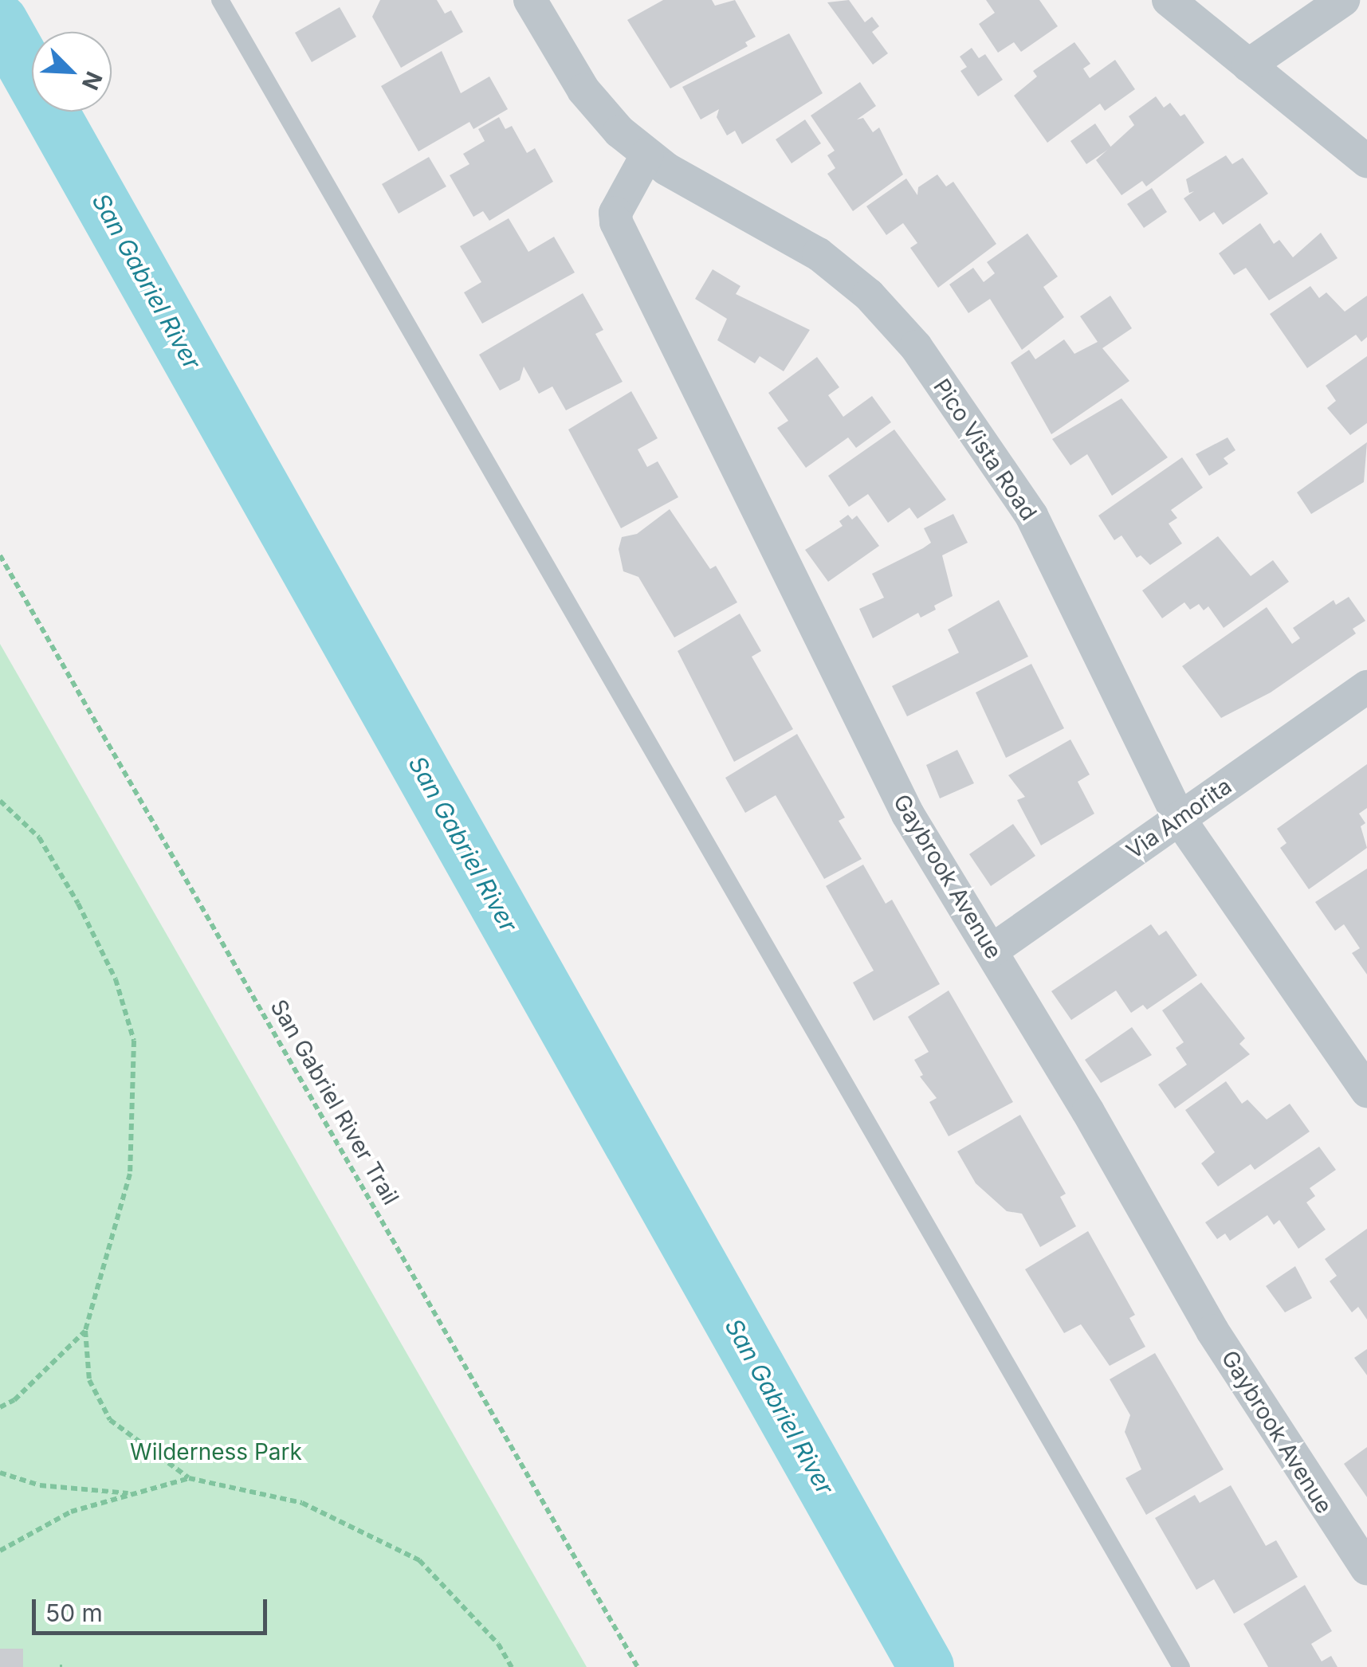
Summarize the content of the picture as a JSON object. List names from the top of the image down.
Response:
{
  "streets": {
    "street": ["Pico Vista Road", "Via Amorita", "Gaybrook Avenue"],
    "path": ["San Gabriel River Trail"]
  },
  "crossings": [
    ["Pico Vista Road", "Via Amorita"],
    ["Pico Vista Road", "Gaybrook Avenue"],
    ["Via Amorita", "Gaybrook Avenue"]
  ],
  "water": ["San Gabriel River"],
  "parks": ["Wilderness Park"],
  "scale_bar": "50 m",
  "north": "bottom right"
}
